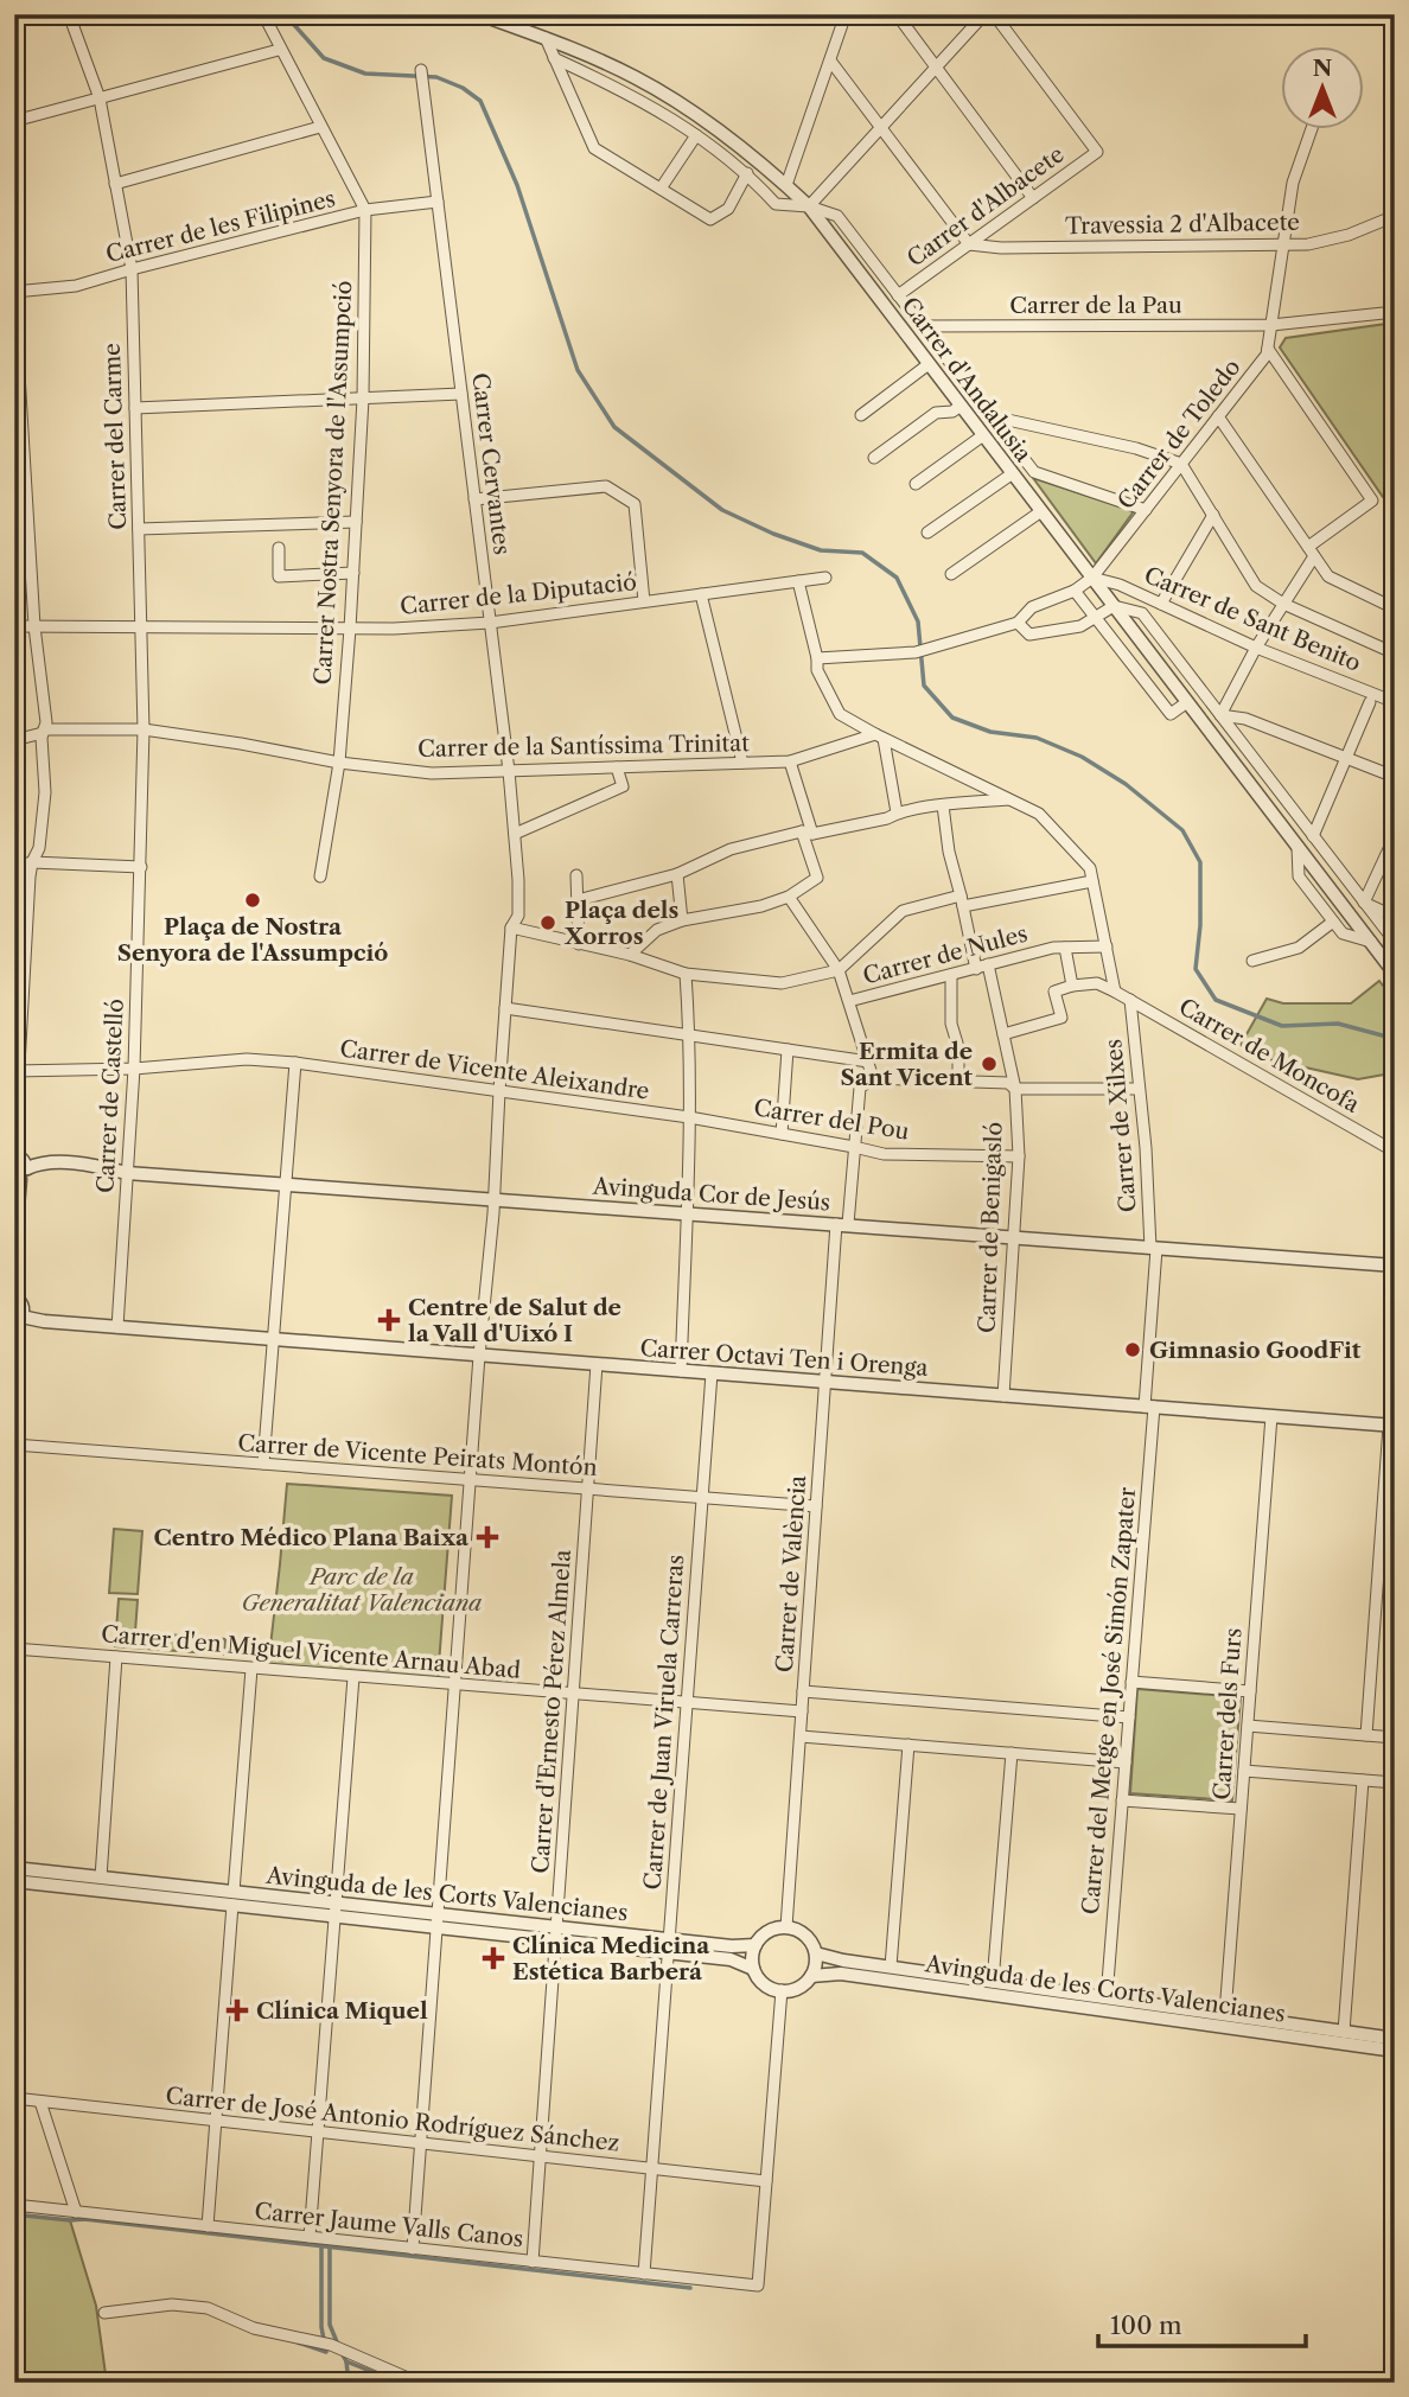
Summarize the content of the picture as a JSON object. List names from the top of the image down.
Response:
{
  "streets": {
    "street": [
      "Carrer d'Albacete",
      "Travessia 2 d'Albacete",
      "Carrer de les Filipines",
      "Carrer de la Pau",
      "Carrer d'Andalusia",
      "Carrer de Toledo",
      "Carrer del Carme",
      "Carrer Cervantes",
      "Carrer Nostra Senyora de l'Assumpció",
      "Carrer de la Diputació",
      "Carrer de Sant Benito",
      "Carrer de la Santíssima Trinitat",
      "Carrer de Nules",
      "Carrer de Moncofa",
      "Carrer de Vicente Aleixandre",
      "Carrer de Castelló",
      "Carrer del Pou",
      "Carrer de Xilxes",
      "Avinguda Cor de Jesús",
      "Carrer de Benigasló",
      "Carrer Octavi Ten i Orenga",
      "Carrer de Vicente Peirats Montón",
      "Carrer de València",
      "Carrer d'en Miguel Vicente Arnau Abad",
      "Carrer del Metge en José Simón Zapater",
      "Carrer d'Ernesto Pérez Almela",
      "Carrer dels Furs",
      "Carrer de Juan Viruela Carreras",
      "Avinguda de les Corts Valencianes",
      "Carrer de José Antonio Rodríguez Sánchez",
      "Carrer Jaume Valls Canos"
    ]
  },
  "crossings": [
    ["Carrer d'Albacete", "Travessia 2 d'Albacete"],
    ["Carrer d'Albacete", "Carrer d'Andalusia"],
    ["Travessia 2 d'Albacete", "Carrer de Toledo"],
    ["Carrer de les Filipines", "Carrer del Carme"],
    ["Carrer de les Filipines", "Carrer Cervantes"],
    ["Carrer de les Filipines", "Carrer Nostra Senyora de l'Assumpció"],
    ["Carrer de la Pau", "Carrer d'Andalusia"],
    ["Carrer de la Pau", "Carrer de Toledo"],
    ["Carrer d'Andalusia", "Carrer de Toledo"],
    ["Carrer d'Andalusia", "Carrer de Sant Benito"],
    ["Carrer de Toledo", "Carrer de Sant Benito"],
    ["Carrer del Carme", "Carrer de la Diputació"],
    ["Carrer del Carme", "Carrer de la Santíssima Trinitat"],
    ["Carrer del Carme", "Carrer de Castelló"],
    ["Carrer Cervantes", "Carrer de la Diputació"],
    ["Carrer Cervantes", "Carrer de la Santíssima Trinitat"],
    ["Carrer Nostra Senyora de l'Assumpció", "Carrer de la Diputació"],
    ["Carrer Nostra Senyora de l'Assumpció", "Carrer de la Santíssima Trinitat"],
    ["Carrer de Nules", "Carrer de Xilxes"],
    ["Carrer de Nules", "Carrer de Benigasló"],
    ["Carrer de Moncofa", "Carrer de Xilxes"],
    ["Carrer de Vicente Aleixandre", "Carrer de Castelló"],
    ["Carrer de Vicente Aleixandre", "Carrer del Pou"],
    ["Carrer de Castelló", "Avinguda Cor de Jesús"],
    ["Carrer de Castelló", "Carrer Octavi Ten i Orenga"],
    ["Carrer del Pou", "Carrer de Benigasló"],
    ["Carrer del Pou", "Carrer de València"],
    ["Carrer de Xilxes", "Avinguda Cor de Jesús"],
    ["Carrer de Xilxes", "Carrer Octavi Ten i Orenga"],
    ["Carrer de Xilxes", "Carrer del Metge en José Simón Zapater"],
    ["Avinguda Cor de Jesús", "Carrer de Benigasló"],
    ["Avinguda Cor de Jesús", "Carrer de València"],
    ["Carrer de Benigasló", "Carrer Octavi Ten i Orenga"],
    ["Carrer Octavi Ten i Orenga", "Carrer de València"],
    ["Carrer Octavi Ten i Orenga", "Carrer del Metge en José Simón Zapater"],
    ["Carrer Octavi Ten i Orenga", "Carrer d'Ernesto Pérez Almela"],
    ["Carrer Octavi Ten i Orenga", "Carrer dels Furs"],
    ["Carrer Octavi Ten i Orenga", "Carrer de Juan Viruela Carreras"],
    ["Carrer de Vicente Peirats Montón", "Carrer de València"],
    ["Carrer de Vicente Peirats Montón", "Carrer d'Ernesto Pérez Almela"],
    ["Carrer de Vicente Peirats Montón", "Carrer de Juan Viruela Carreras"],
    ["Carrer de València", "Carrer d'en Miguel Vicente Arnau Abad"],
    ["Carrer de València", "Avinguda de les Corts Valencianes"],
    ["Carrer d'en Miguel Vicente Arnau Abad", "Carrer d'Ernesto Pérez Almela"],
    ["Carrer d'en Miguel Vicente Arnau Abad", "Carrer de Juan Viruela Carreras"],
    ["Carrer del Metge en José Simón Zapater", "Avinguda de les Corts Valencianes"],
    ["Carrer d'Ernesto Pérez Almela", "Avinguda de les Corts Valencianes"],
    ["Carrer d'Ernesto Pérez Almela", "Carrer de José Antonio Rodríguez Sánchez"],
    ["Carrer d'Ernesto Pérez Almela", "Carrer Jaume Valls Canos"],
    ["Carrer dels Furs", "Avinguda de les Corts Valencianes"],
    ["Carrer de Juan Viruela Carreras", "Avinguda de les Corts Valencianes"],
    ["Carrer de Juan Viruela Carreras", "Carrer de José Antonio Rodríguez Sánchez"],
    ["Carrer de Juan Viruela Carreras", "Carrer Jaume Valls Canos"],
    ["Carrer de José Antonio Rodríguez Sánchez", "Carrer Jaume Valls Canos"]
  ],
  "parks": ["Parc de la Generalitat Valenciana"],
  "places": {
    "other": [
      "Plaça de Nostra Senyora de l'Assumpció",
      "Plaça dels Xorros",
      "Ermita de Sant Vicent",
      "Gimnasio GoodFit"
    ],
    "health": [
      "Centre de Salut de la Vall d'Uixó I",
      "Centro Médico Plana Baixa",
      "Clínica Medicina Estética Barberá",
      "Clínica Miquel"
    ]
  },
  "scale_bar": "100 m",
  "north": "top"
}
